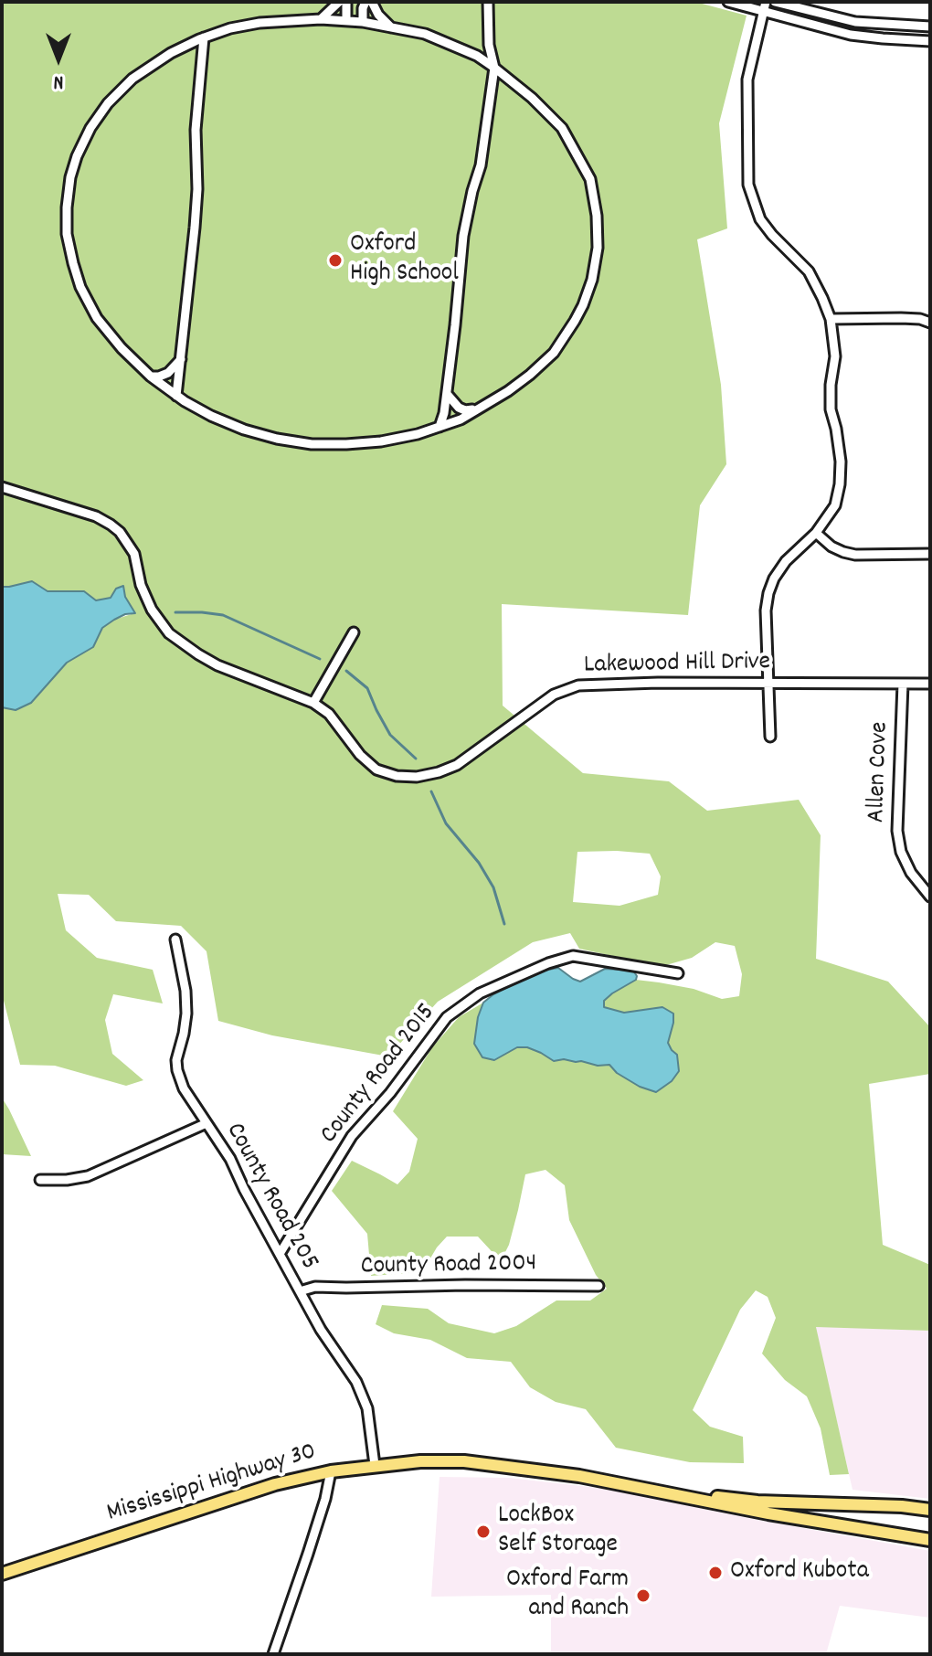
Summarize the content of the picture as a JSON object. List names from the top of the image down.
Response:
{
  "streets": {
    "main road": ["Mississippi Highway 30"],
    "street": [
      "Lakewood Hill Drive",
      "Allen Cove",
      "County Road 2015",
      "County Road 205",
      "County Road 2004"
    ]
  },
  "crossings": [
    ["Lakewood Hill Drive", "Allen Cove"],
    ["County Road 2015", "County Road 205"],
    ["County Road 205", "County Road 2004"],
    ["County Road 205", "Mississippi Highway 30"]
  ],
  "places": [
    "Oxford High School",
    "LockBox Self Storage",
    "Oxford Kubota",
    "Oxford Farm and Ranch"
  ],
  "north": "bottom"
}
